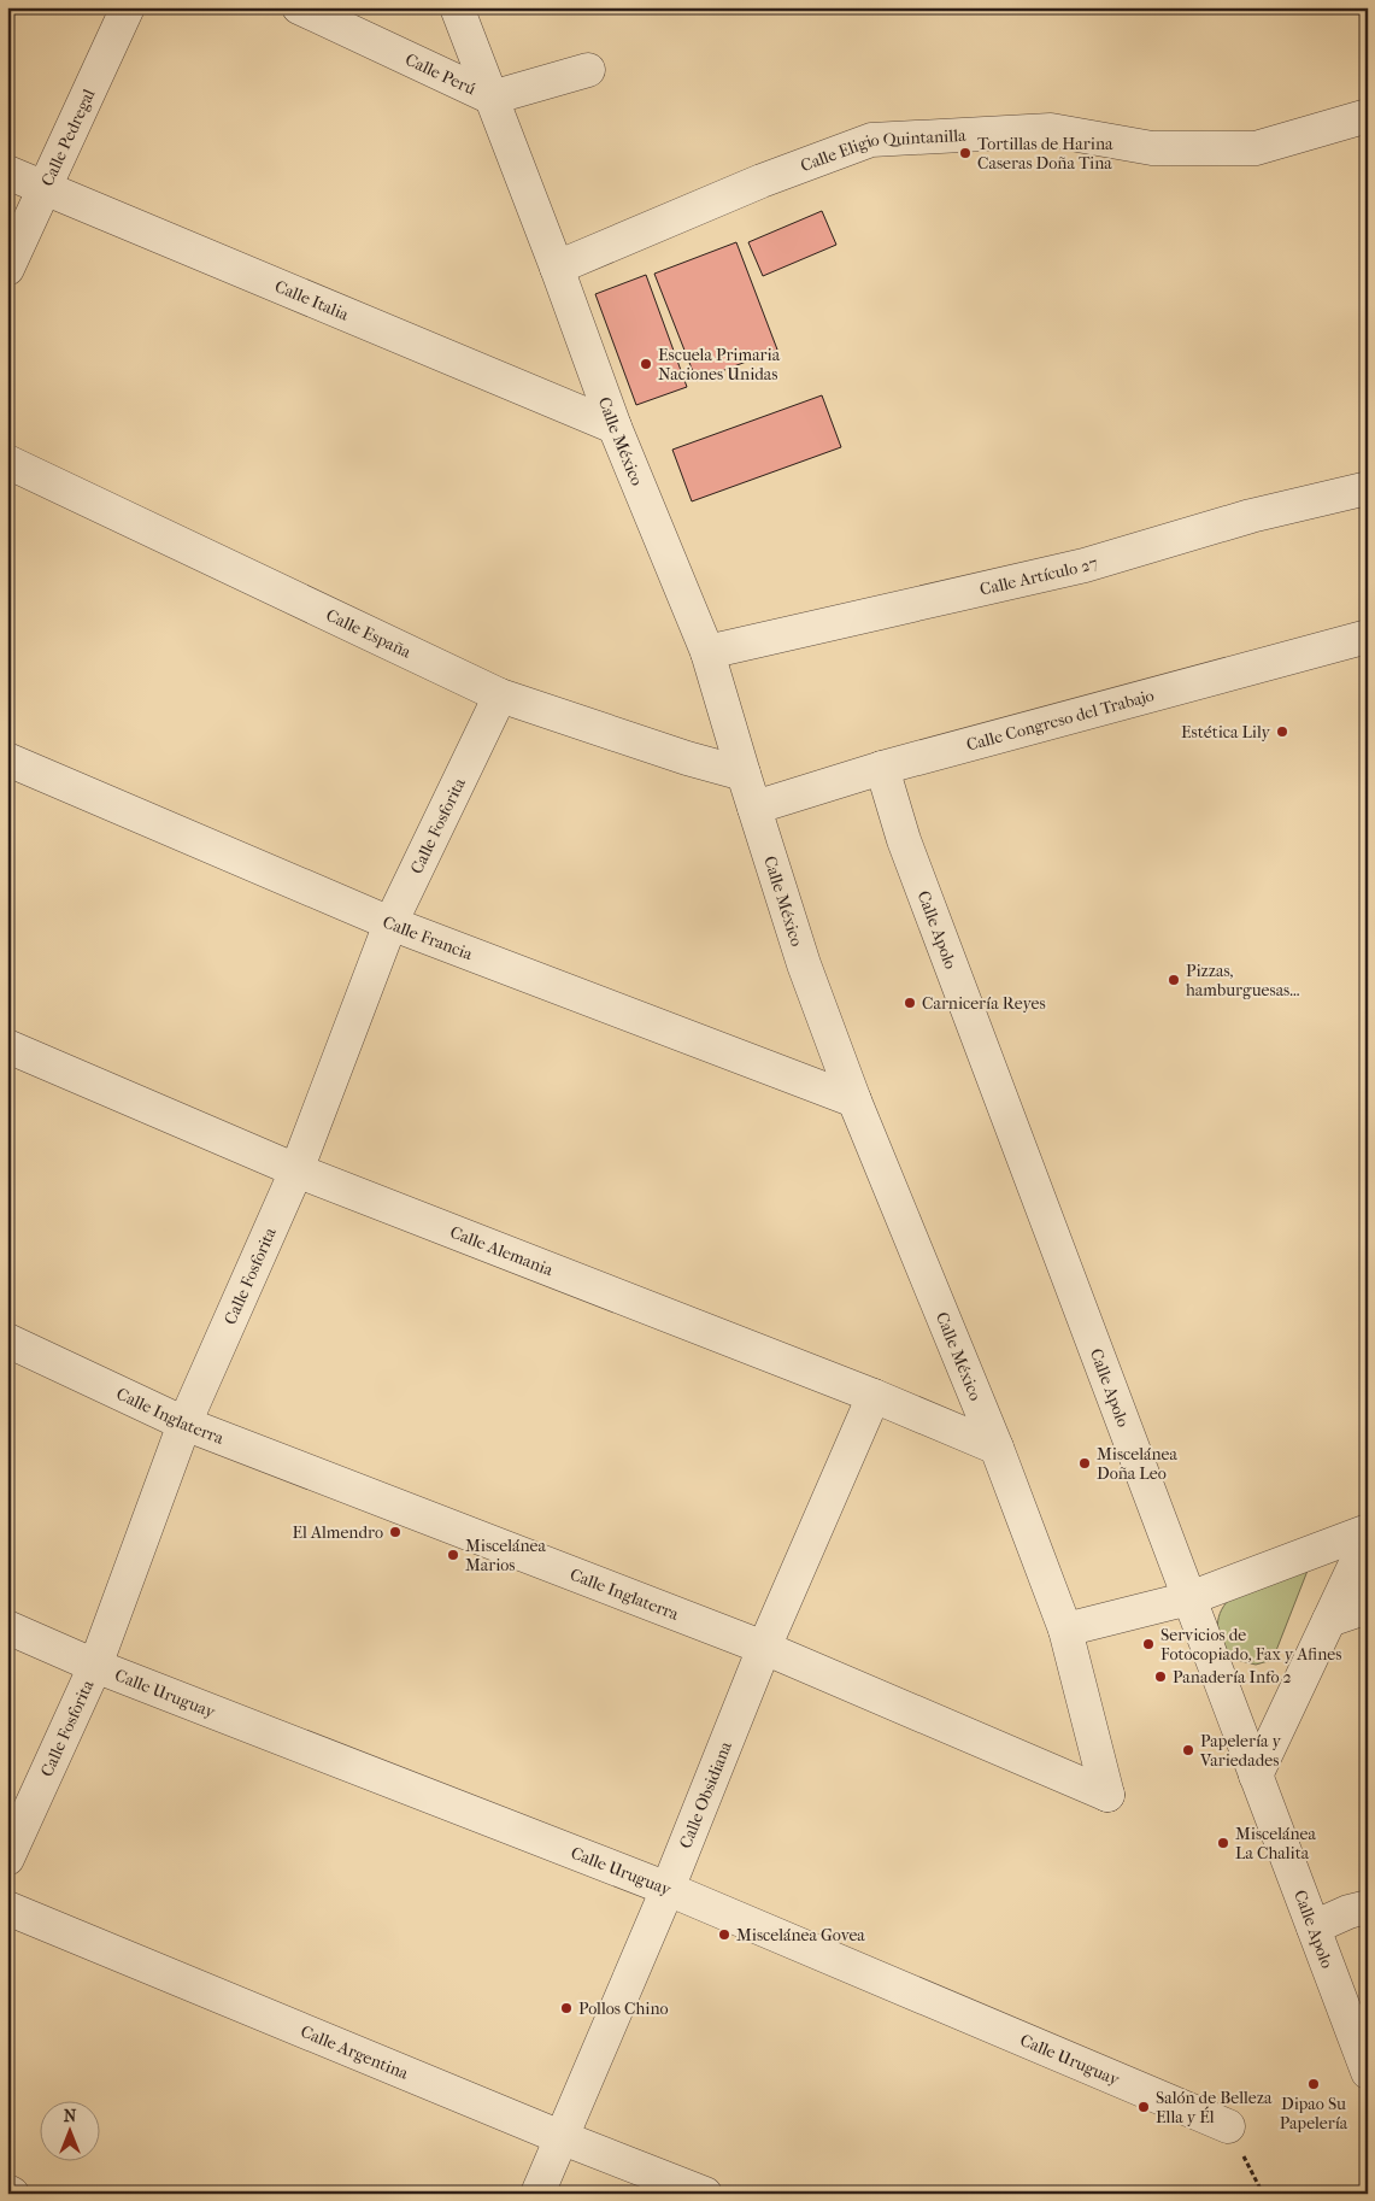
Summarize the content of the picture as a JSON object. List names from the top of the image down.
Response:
{
  "streets": {
    "street": [
      "Calle Perú",
      "Calle Pedregal",
      "Calle Eligio Quintanilla",
      "Calle Italia",
      "Calle México",
      "Calle Artículo 27",
      "Calle España",
      "Calle Congreso del Trabajo",
      "Calle Fosforita",
      "Calle Apolo",
      "Calle Francia",
      "Calle Alemania",
      "Calle Inglaterra",
      "Calle Uruguay",
      "Calle Obsidiana",
      "Calle Argentina"
    ]
  },
  "crossings": [
    ["Calle Perú", "Calle México"],
    ["Calle Pedregal", "Calle Italia"],
    ["Calle Eligio Quintanilla", "Calle México"],
    ["Calle Italia", "Calle México"],
    ["Calle México", "Calle Artículo 27"],
    ["Calle México", "Calle España"],
    ["Calle México", "Calle Congreso del Trabajo"],
    ["Calle México", "Calle Francia"],
    ["Calle México", "Calle Alemania"],
    ["Calle México", "Calle Inglaterra"],
    ["Calle España", "Calle Fosforita"],
    ["Calle Congreso del Trabajo", "Calle Apolo"],
    ["Calle Fosforita", "Calle Francia"],
    ["Calle Fosforita", "Calle Alemania"],
    ["Calle Fosforita", "Calle Inglaterra"],
    ["Calle Fosforita", "Calle Uruguay"],
    ["Calle Alemania", "Calle Obsidiana"],
    ["Calle Inglaterra", "Calle Obsidiana"],
    ["Calle Uruguay", "Calle Obsidiana"],
    ["Calle Obsidiana", "Calle Argentina"]
  ],
  "places": [
    "Tortillas de Harina Caseras Doña Tina",
    "Escuela Primaria Naciones Unidas",
    "Estética Lily",
    "Pizzas, hamburguesas...",
    "Carnicería Reyes",
    "Miscelánea Doña Leo",
    "El Almendro",
    "Miscelánea Marios",
    "Servicios de Fotocopiado, Fax y Afines",
    "Panadería Info 2",
    "Papelería y Variedades",
    "Miscelánea La Chalita",
    "Miscelánea Govea",
    "Pollos Chino",
    "Dipao Su Papelería",
    "Salón de Belleza Ella y Él"
  ],
  "north": "top"
}
